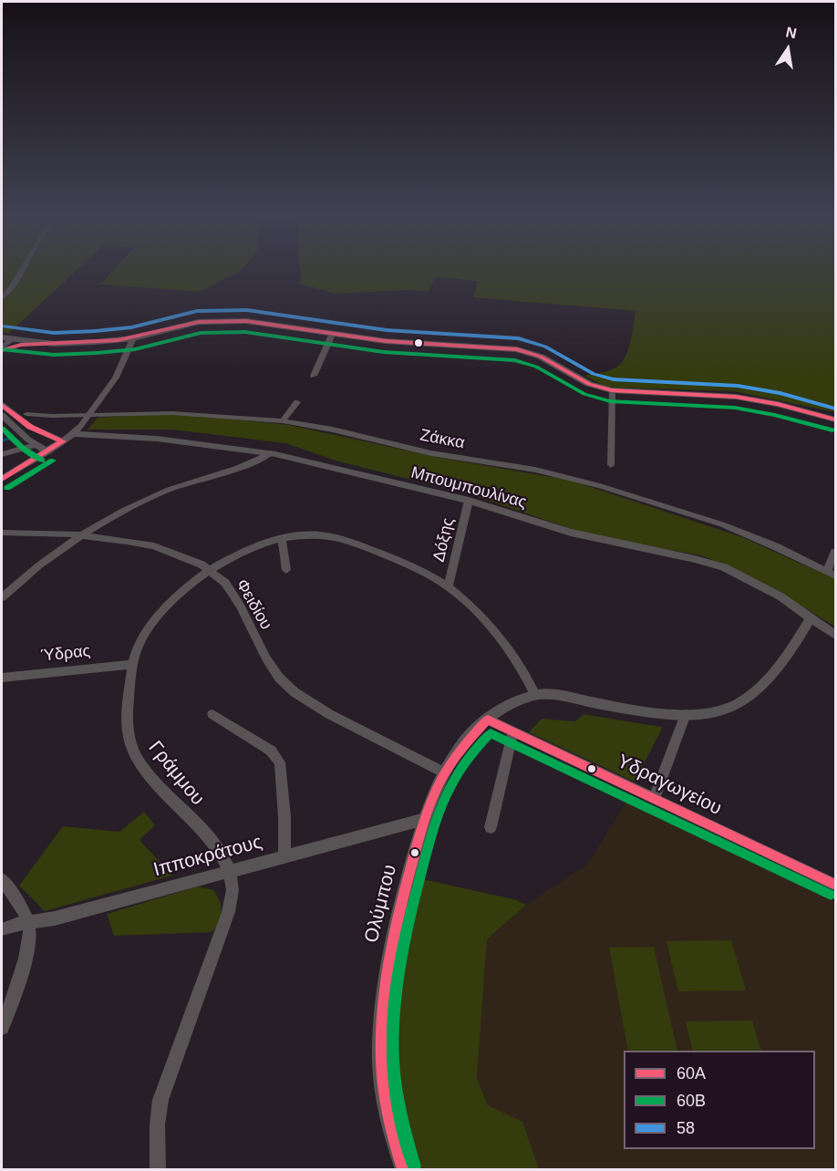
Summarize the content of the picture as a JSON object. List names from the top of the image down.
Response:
{
  "streets": {
    "street": [
      "Ζάκκα",
      "Μπουμπουλίνας",
      "Δόξης",
      "Φειδίου",
      "Ύδρας",
      "Γράμμου",
      "Υδραγωγείου",
      "Ιπποκράτους",
      "Ολύμπου"
    ]
  },
  "crossings": [
    ["Μπουμπουλίνας", "Δόξης"],
    ["Δόξης", "Γράμμου"],
    ["Φειδίου", "Γράμμου"],
    ["Φειδίου", "Ολύμπου"],
    ["Ύδρας", "Γράμμου"],
    ["Γράμμου", "Ιπποκράτους"],
    ["Γράμμου", "Ολύμπου"],
    ["Υδραγωγείου", "Ολύμπου"],
    ["Ιπποκράτους", "Ολύμπου"]
  ],
  "lines": ["transit line 58", "transit line 60Α", "transit line 60Β"],
  "legend": ["60Α", "60Β", "58"],
  "north": "top"
}
